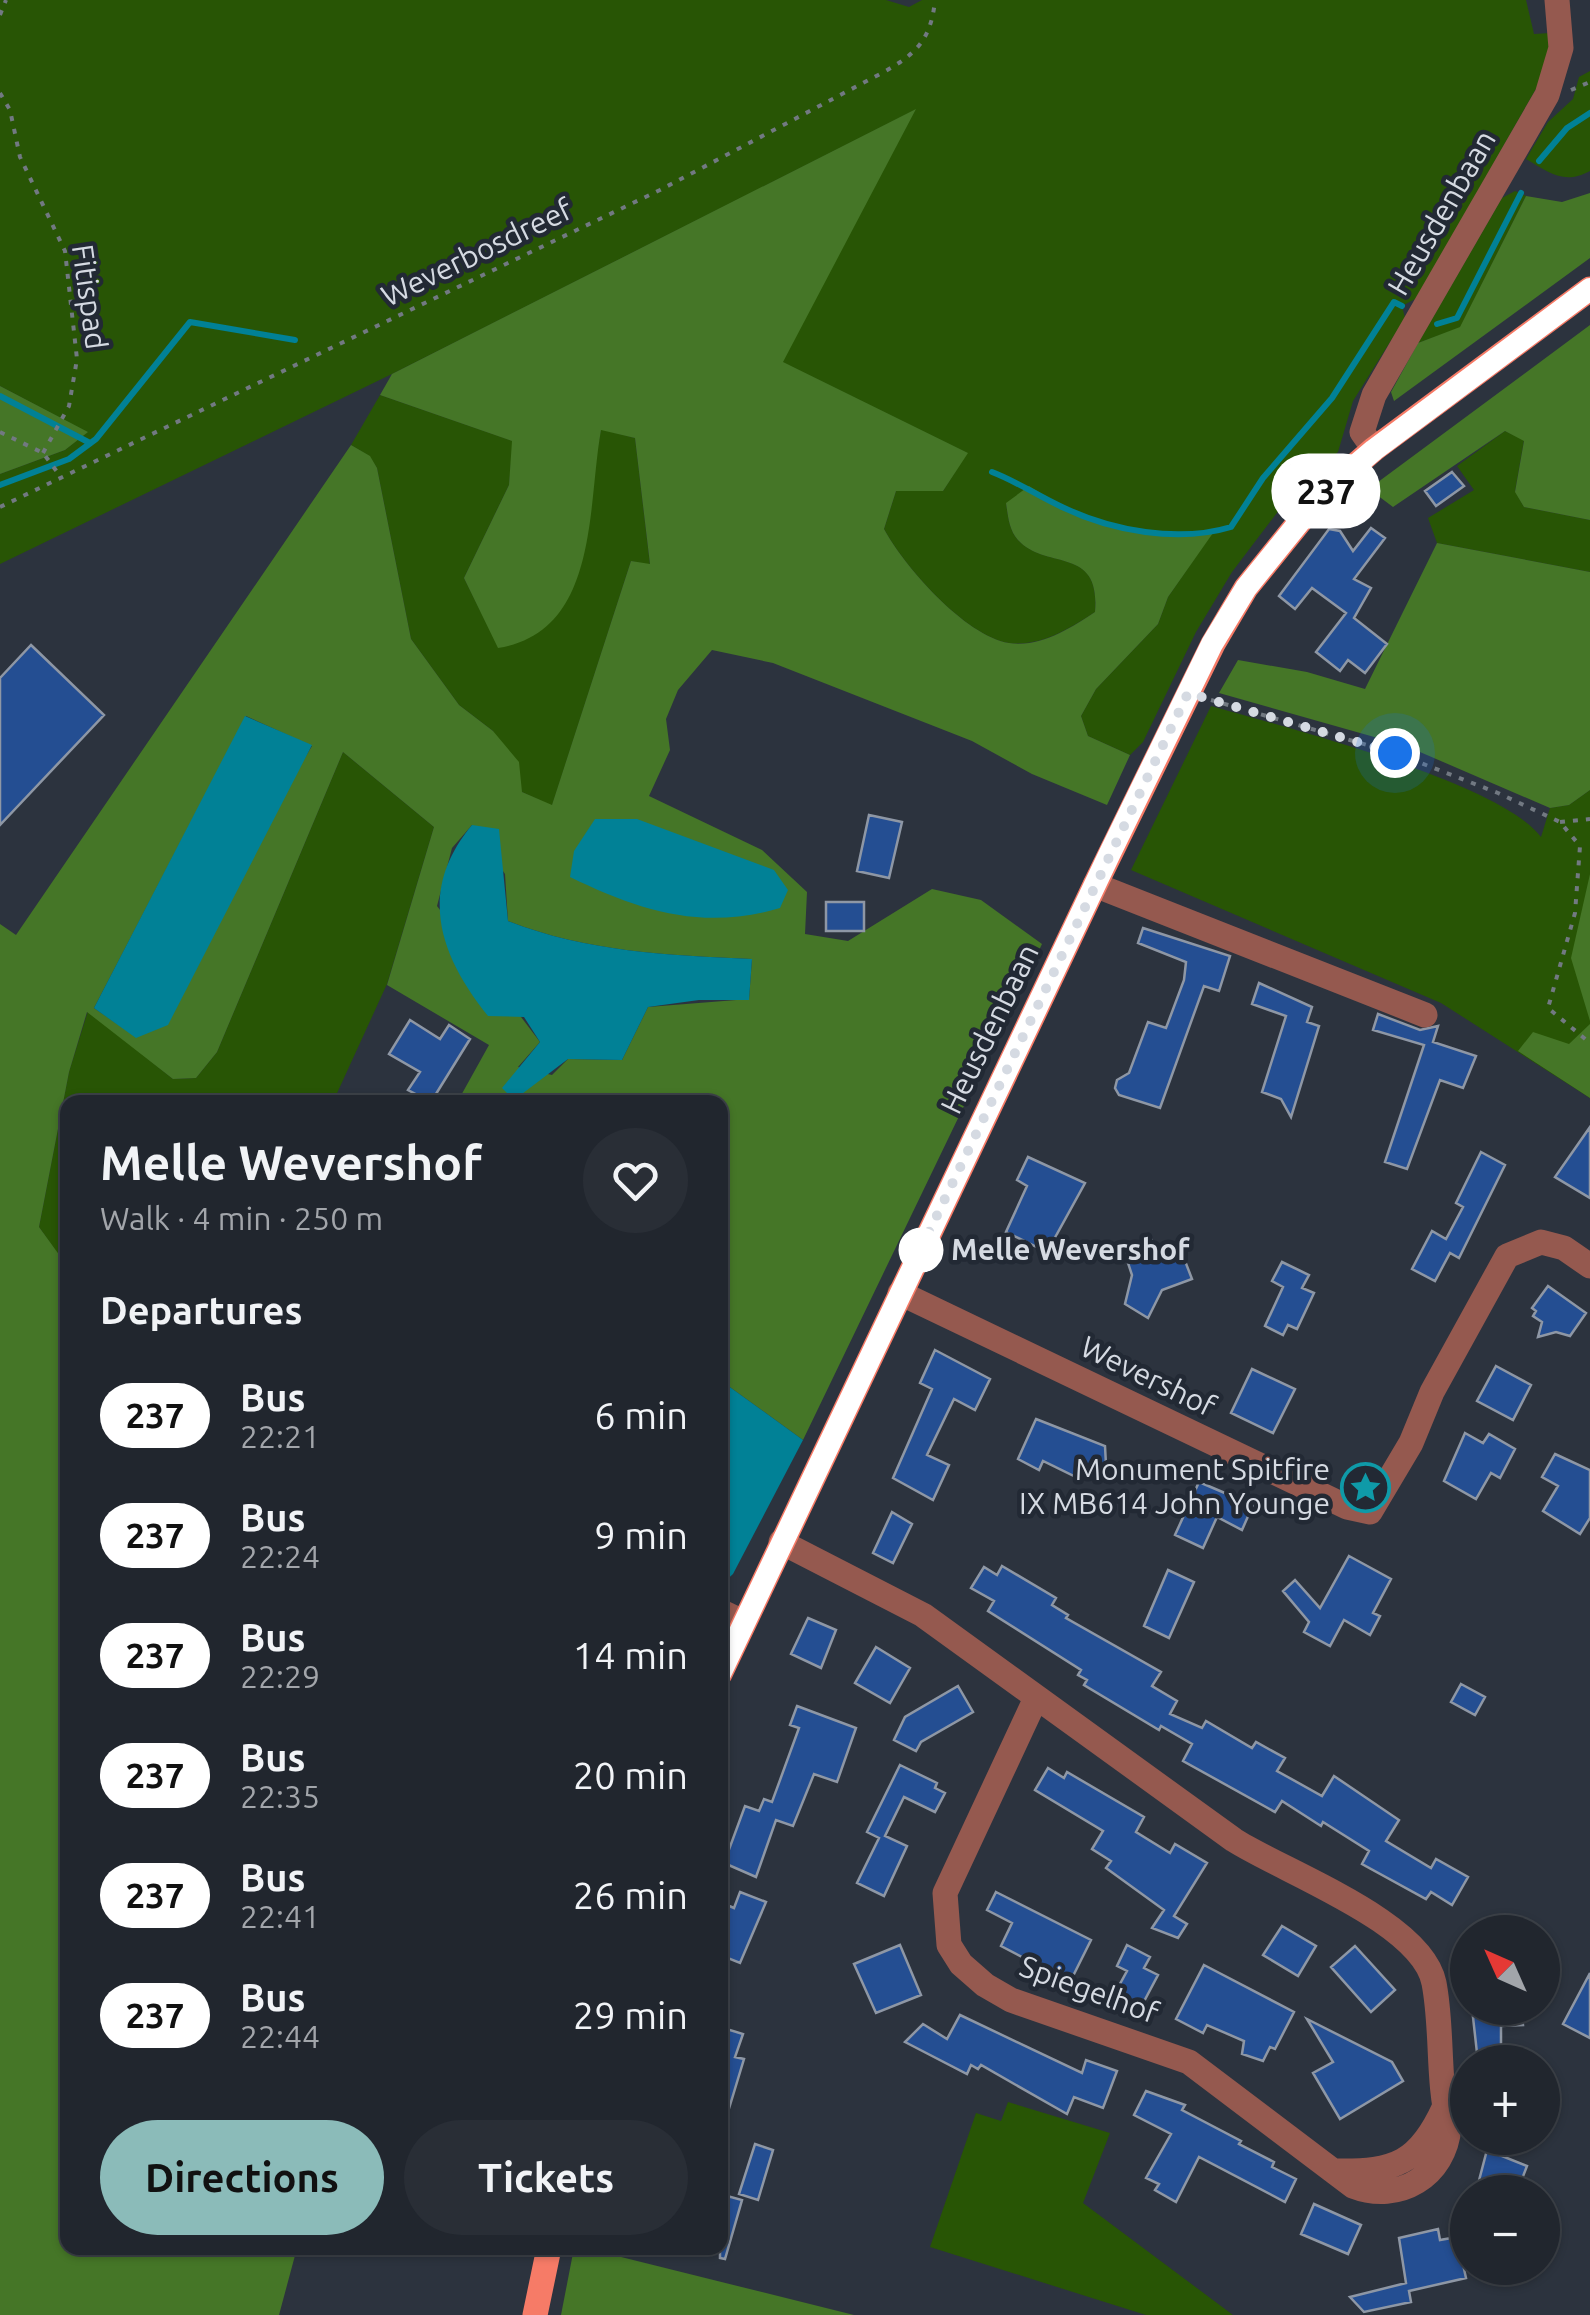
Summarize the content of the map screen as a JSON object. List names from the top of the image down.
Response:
{
  "streets": {
    "main road": ["Heusdenbaan"],
    "street": ["Wevershof", "Spiegelhof"],
    "path": ["Weverbosdreef", "Fitispad"]
  },
  "crossings": [
    ["Heusdenbaan", "Wevershof"],
    ["Heusdenbaan", "Spiegelhof"]
  ],
  "places": {
    "other": ["Melle Wevershof"],
    "place": ["Monument Spitfire IX MB614 John Younge"]
  },
  "lines": ["bus line 237"],
  "north": "top left",
  "page": {
    "on_map": "237",
    "heading": [
      ["Melle Wevershof", "Walk · 4 min · 250 m"],
      "Departures"
    ],
    "list": [
      {
        "mark": "237",
        "name": "Bus",
        "note": "22:21",
        "value": "6 min"
      },
      {
        "mark": "237",
        "name": "Bus",
        "note": "22:24",
        "value": "9 min"
      },
      {
        "mark": "237",
        "name": "Bus",
        "note": "22:29",
        "value": "14 min"
      },
      {
        "mark": "237",
        "name": "Bus",
        "note": "22:35",
        "value": "20 min"
      },
      {
        "mark": "237",
        "name": "Bus",
        "note": "22:41",
        "value": "26 min"
      },
      {
        "mark": "237",
        "name": "Bus",
        "note": "22:44",
        "value": "29 min"
      }
    ],
    "map_buttons": ["+", "−"],
    "buttons": ["Directions", "Tickets"]
  }
}
